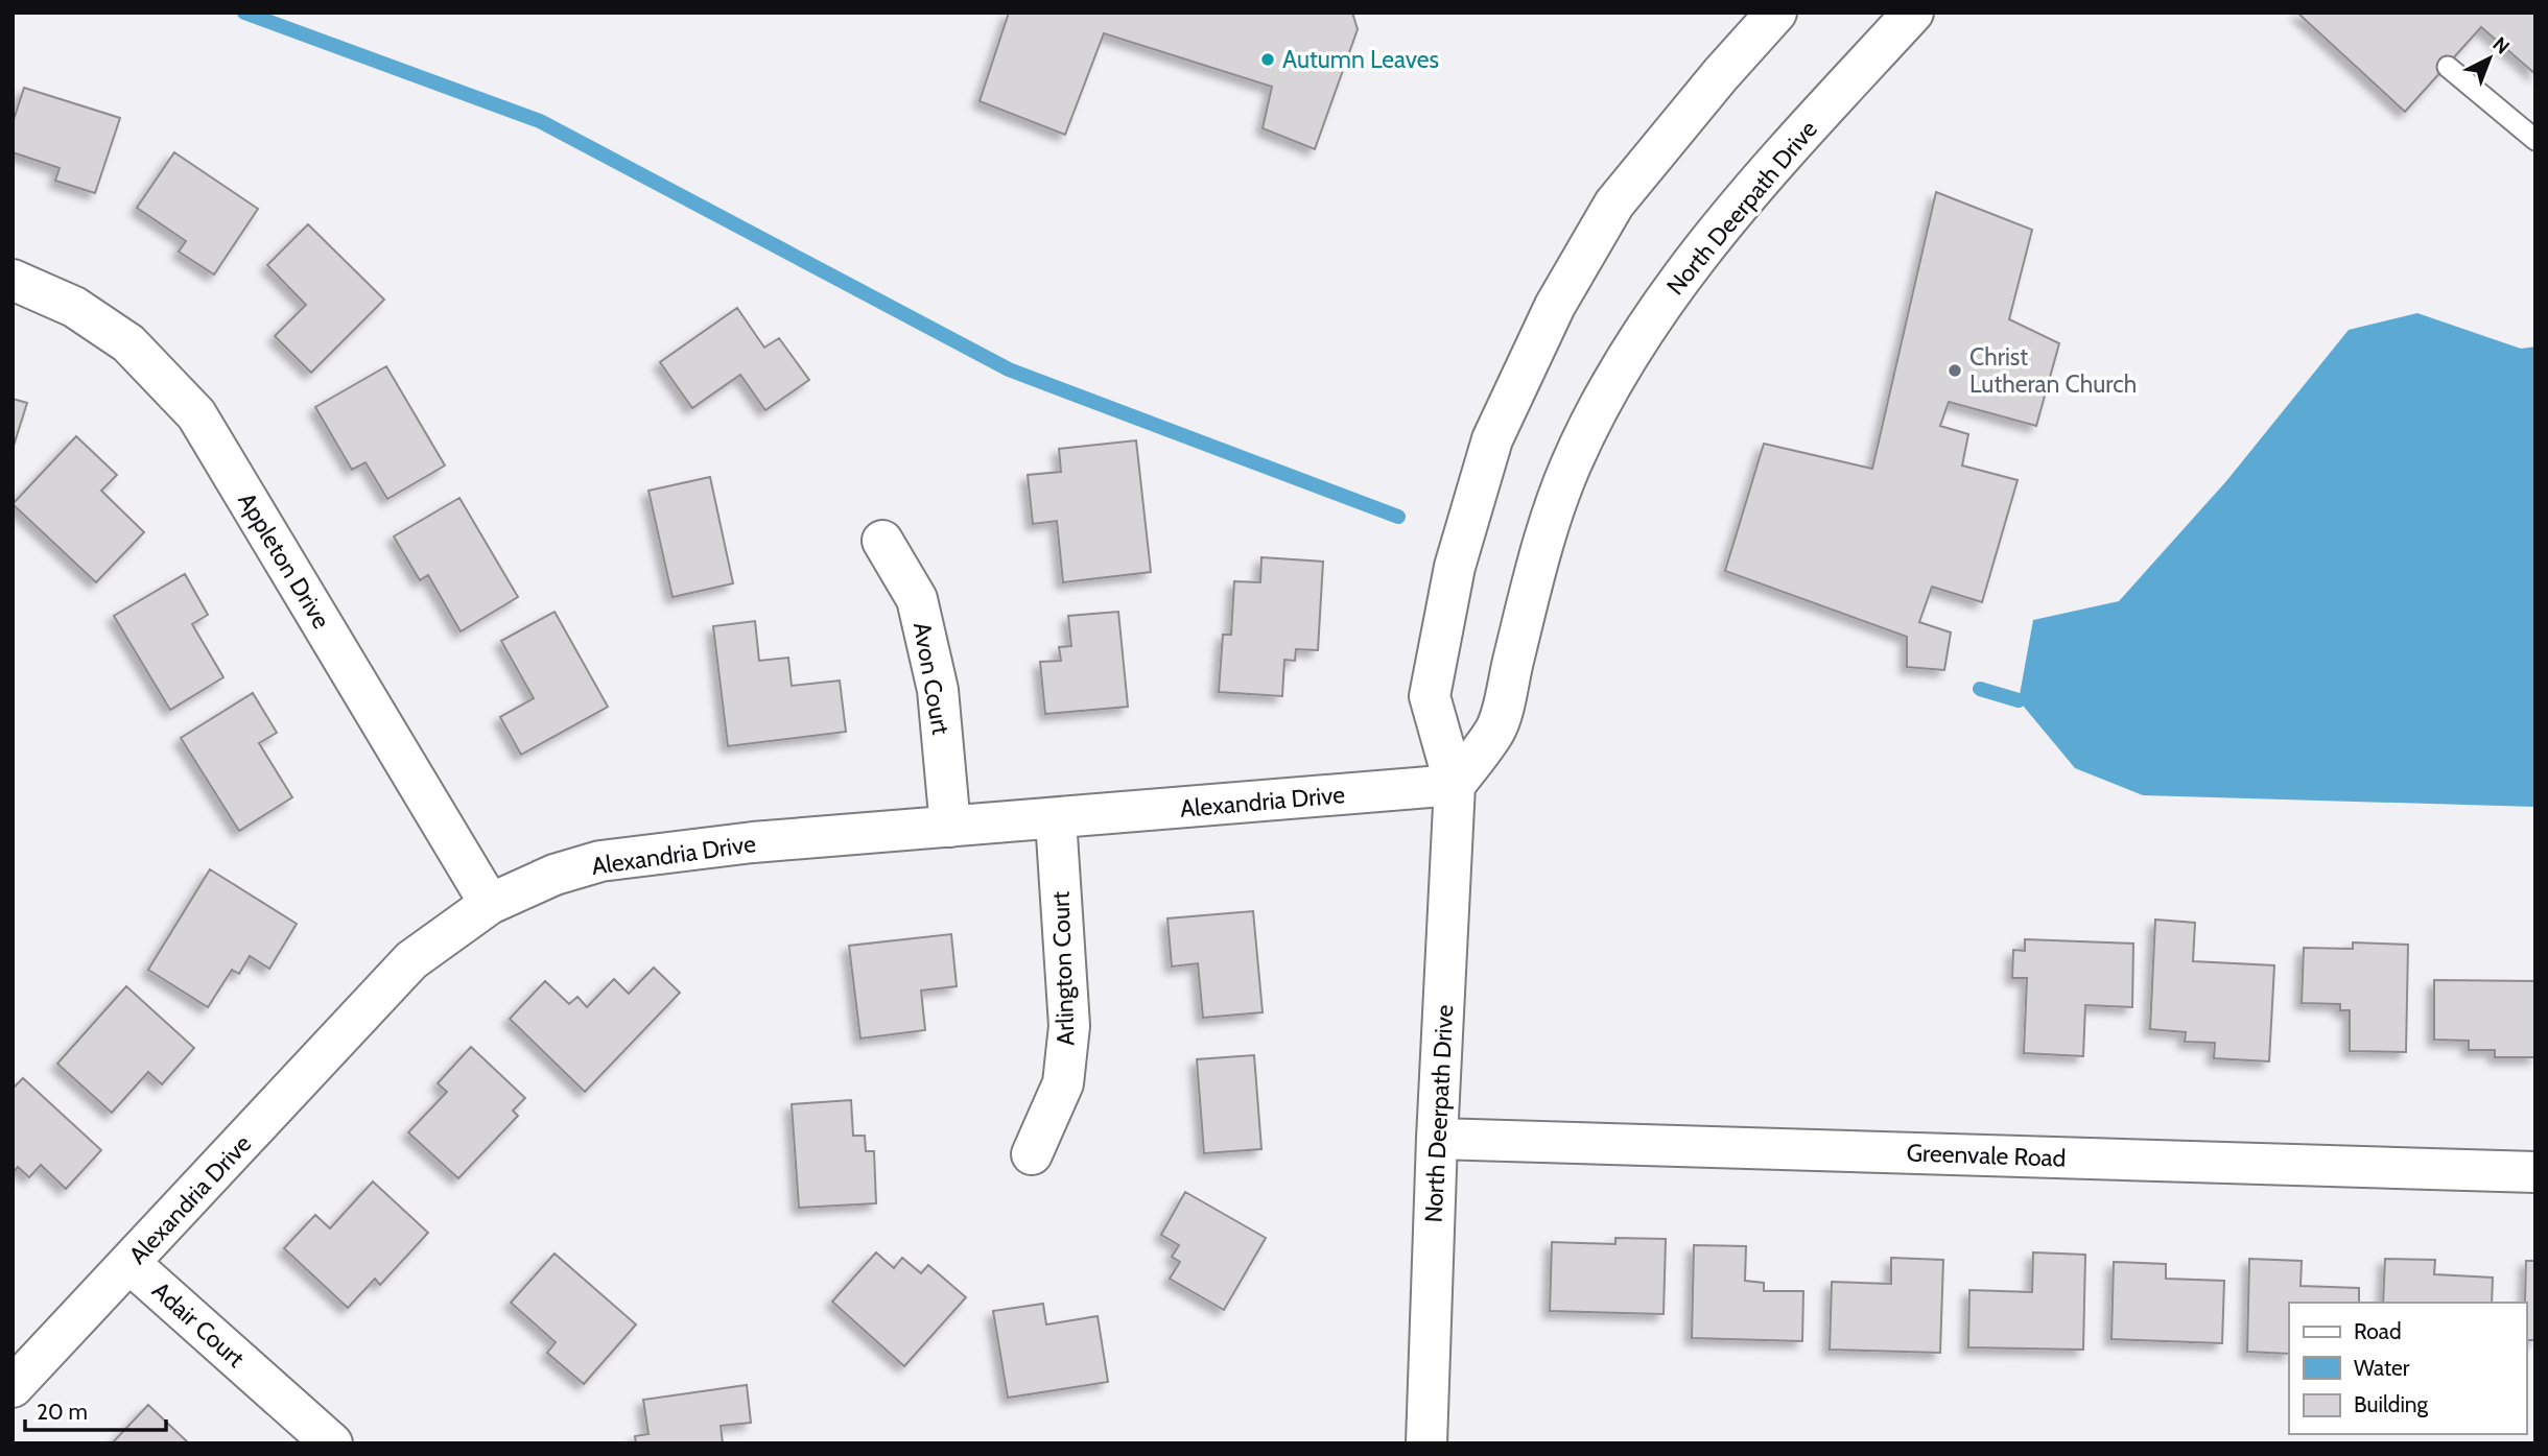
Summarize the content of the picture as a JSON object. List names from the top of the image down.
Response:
{
  "streets": {
    "street": [
      "North Deerpath Drive",
      "Appleton Drive",
      "Avon Court",
      "Alexandria Drive",
      "Arlington Court",
      "Greenvale Road",
      "Adair Court"
    ]
  },
  "crossings": [
    ["North Deerpath Drive", "Alexandria Drive"],
    ["North Deerpath Drive", "Greenvale Road"],
    ["Appleton Drive", "Alexandria Drive"],
    ["Avon Court", "Alexandria Drive"],
    ["Alexandria Drive", "Arlington Court"],
    ["Alexandria Drive", "Adair Court"]
  ],
  "places": ["Autumn Leaves", "Christ Lutheran Church"],
  "legend": ["Road", "Water", "Building"],
  "scale_bar": "20 m",
  "north": "top right"
}
